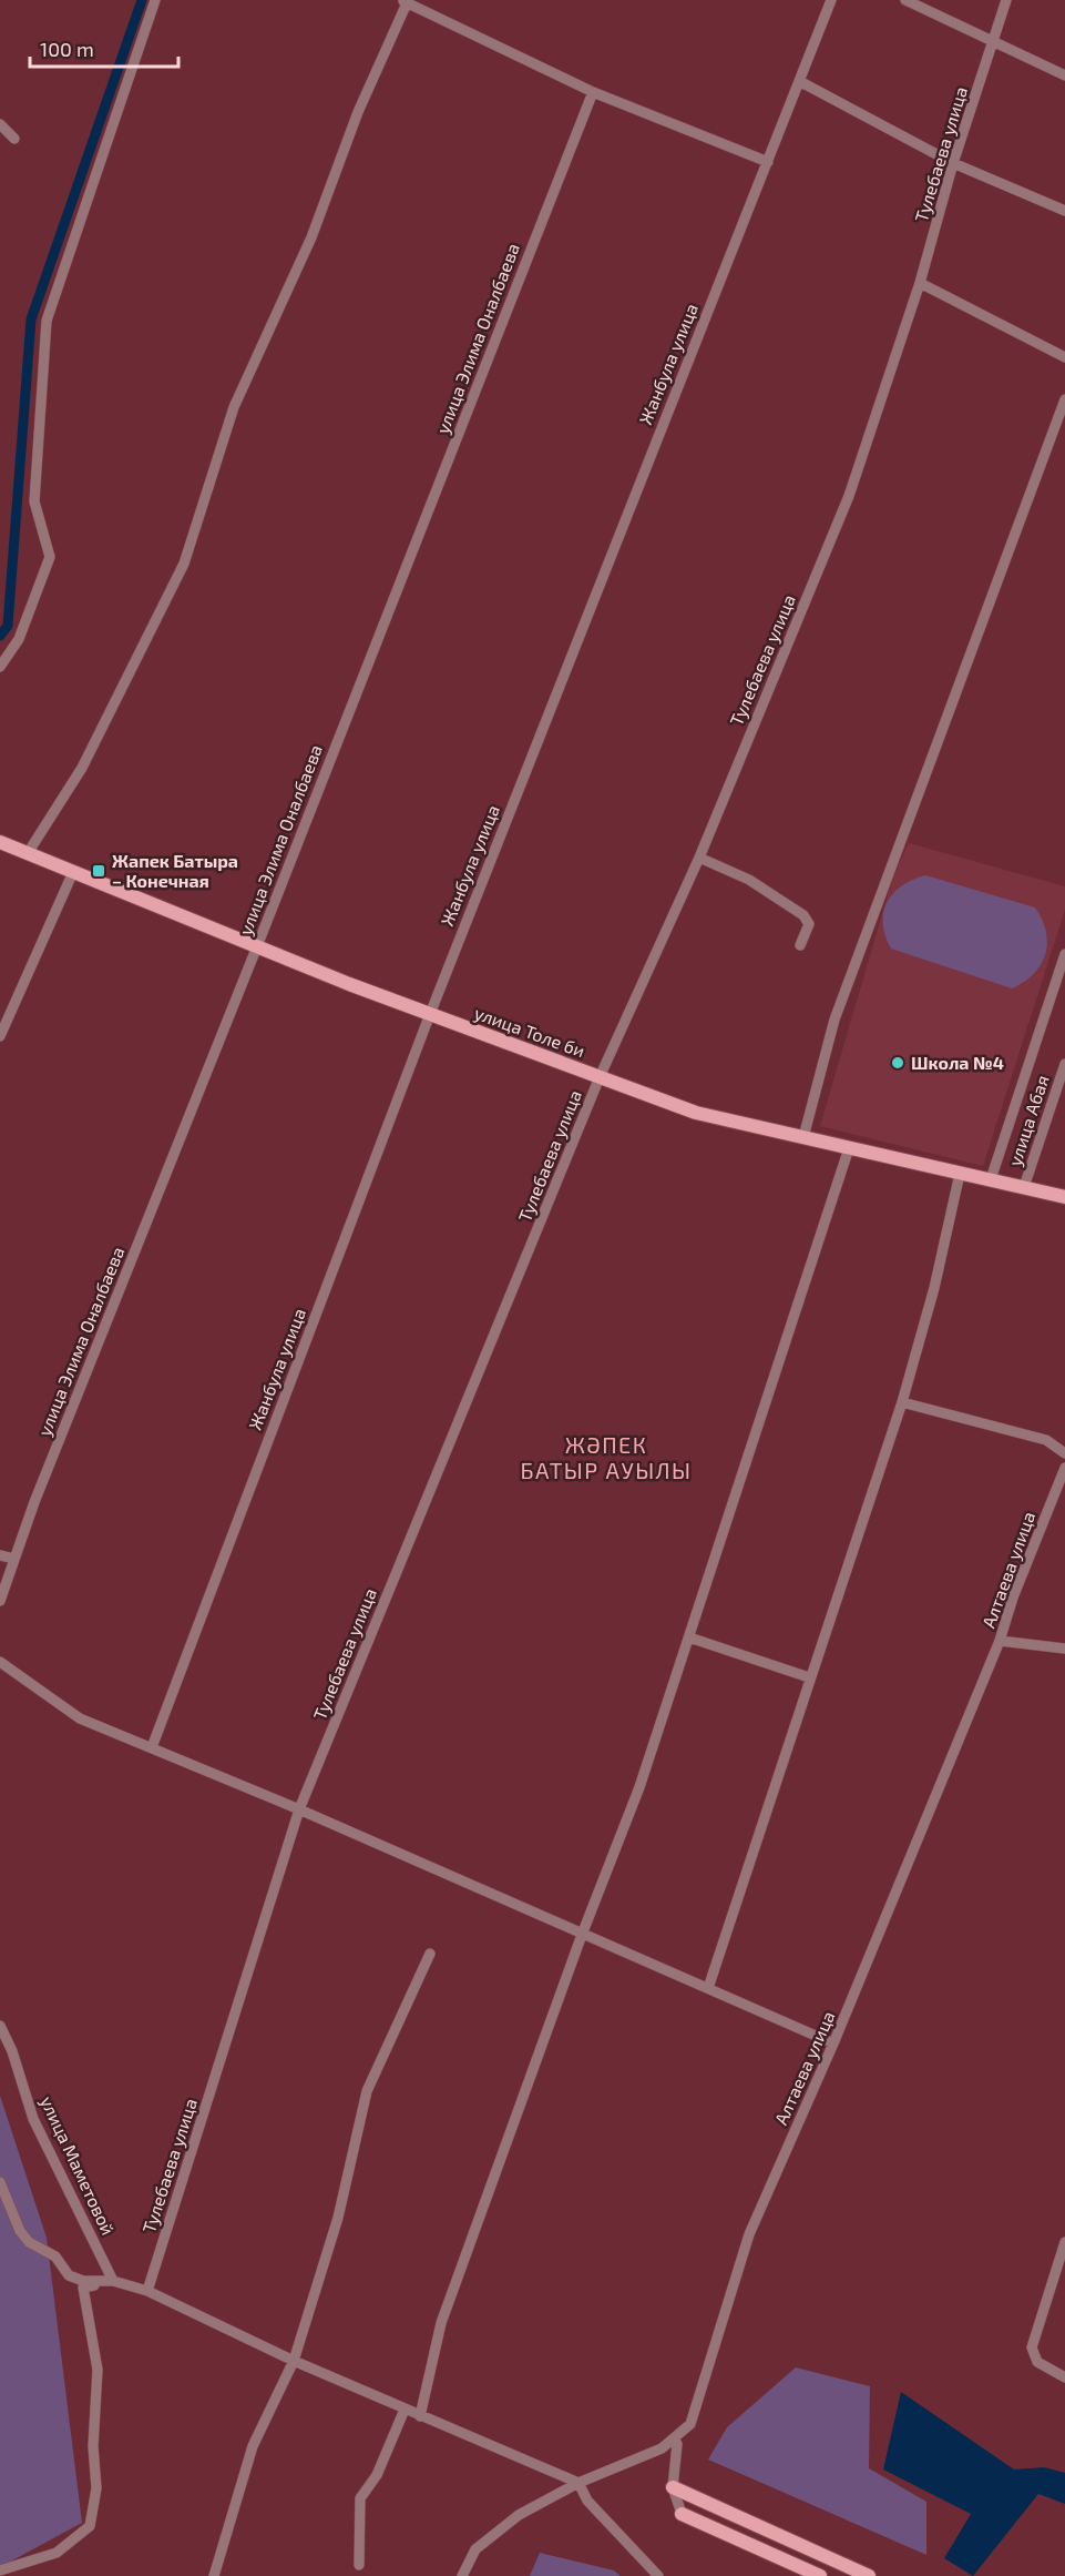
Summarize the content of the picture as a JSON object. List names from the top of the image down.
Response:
{
  "streets": {
    "main road": ["улица Толе би"],
    "street": [
      "Тулебаева улица",
      "улица Элима Оналбаева",
      "Жанбула улица",
      "улица Абая",
      "Алтаева улица",
      "улица Маметовой"
    ]
  },
  "crossings": [
    ["Тулебаева улица", "улица Толе би"],
    ["улица Элима Оналбаева", "улица Толе би"],
    ["Жанбула улица", "улица Толе би"],
    ["улица Толе би", "улица Абая"]
  ],
  "districts": ["ЖӘПЕК БАТЫР АУЫЛЫ"],
  "places": {
    "transit": ["Жапек Батыра – Конечная"],
    "other": ["Школа №4"]
  },
  "scale_bar": "100 m"
}
